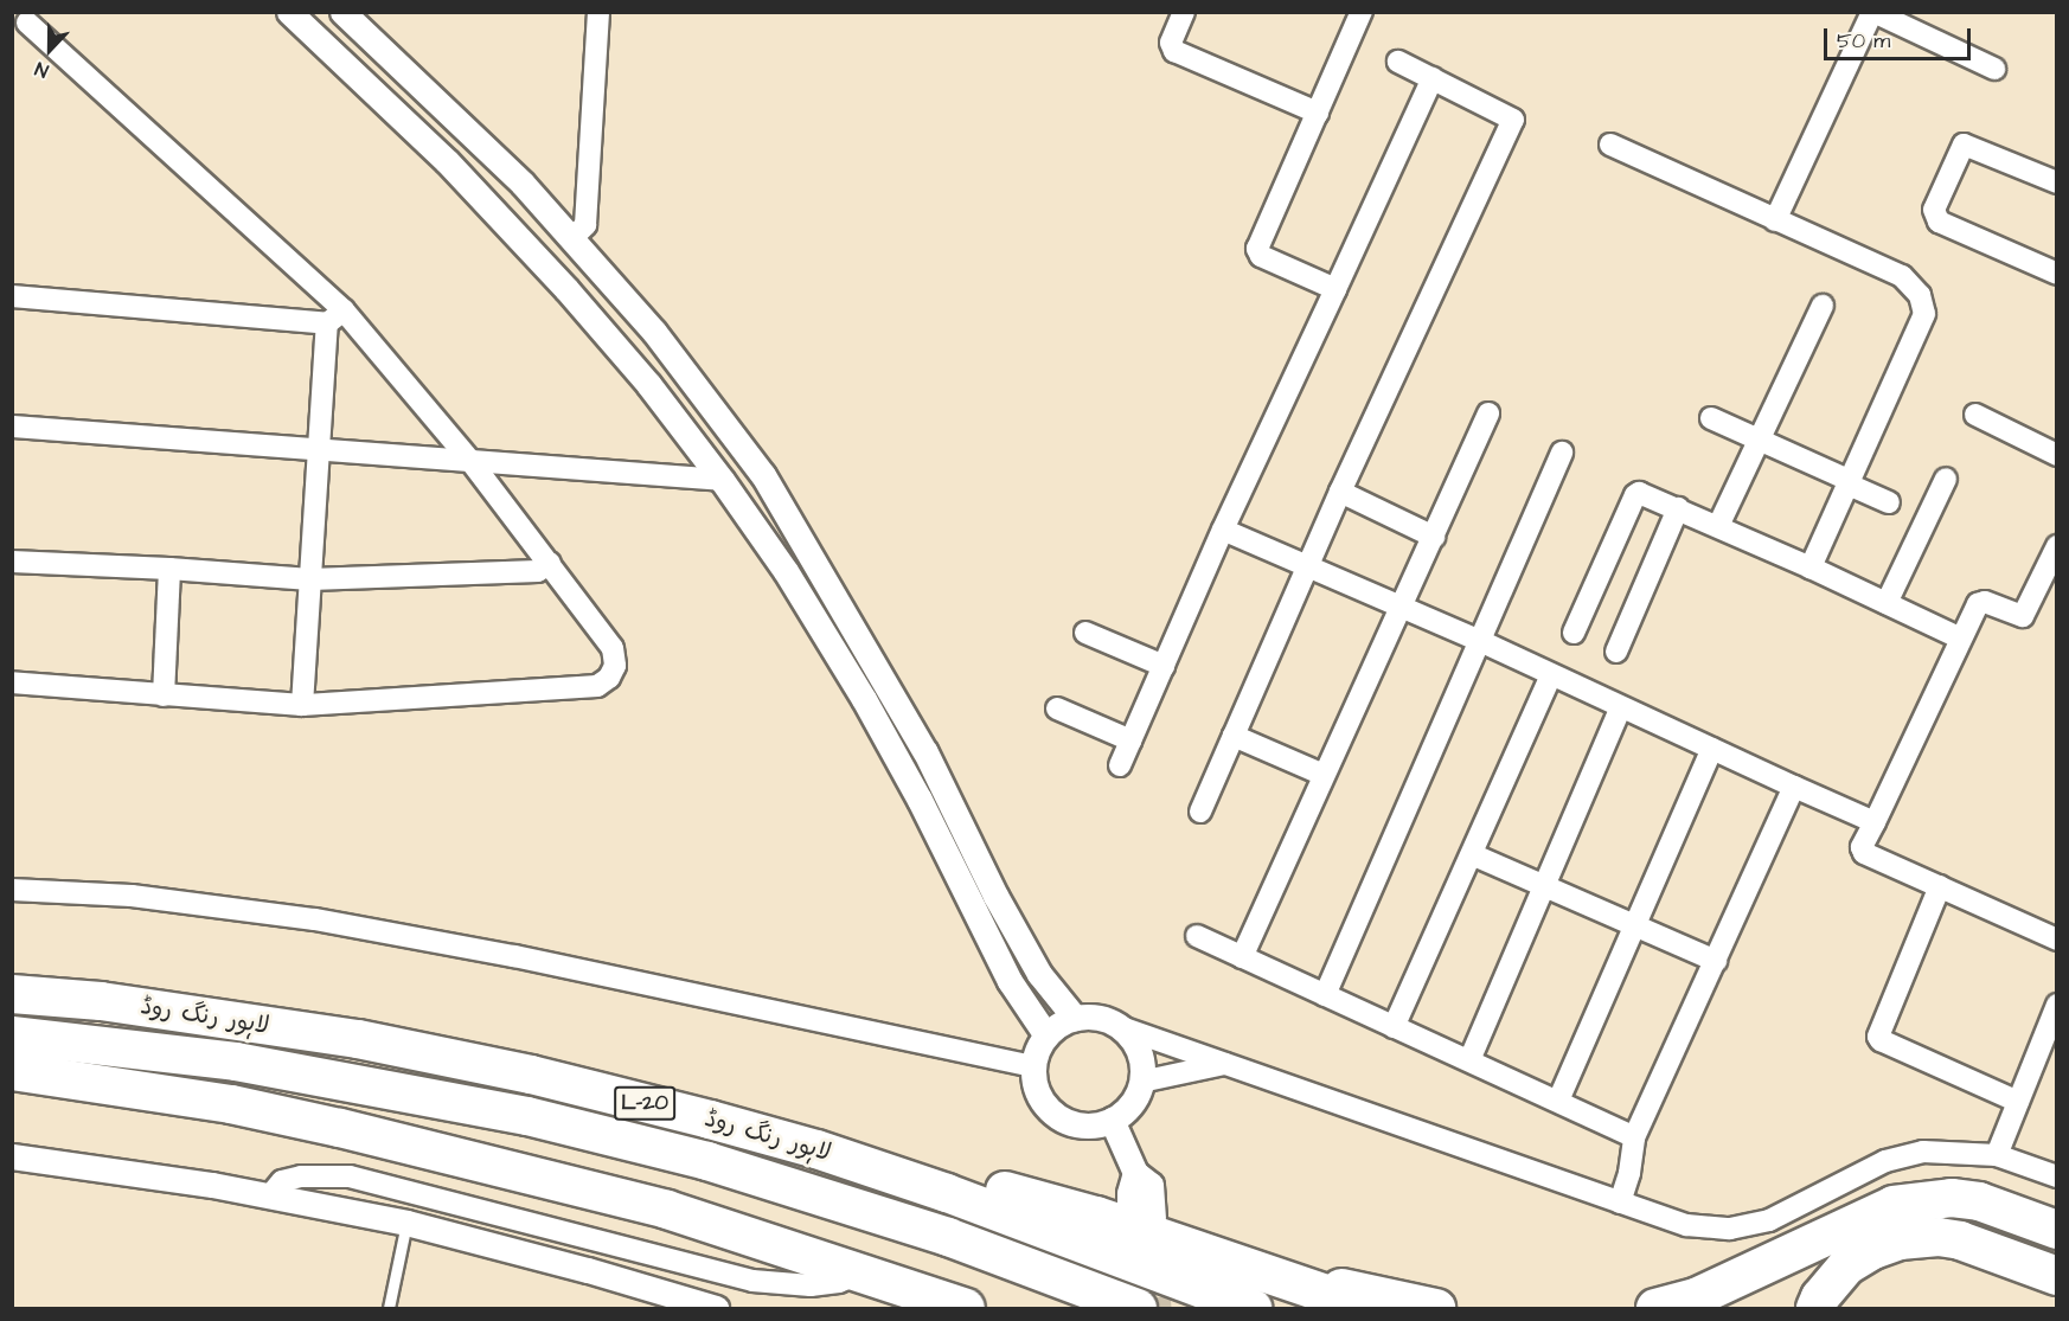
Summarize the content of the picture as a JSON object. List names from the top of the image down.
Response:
{
  "streets": {
    "highway": ["لاہور رنگ روڈ", "L-20"]
  },
  "scale_bar": "50 m",
  "north": "bottom"
}
